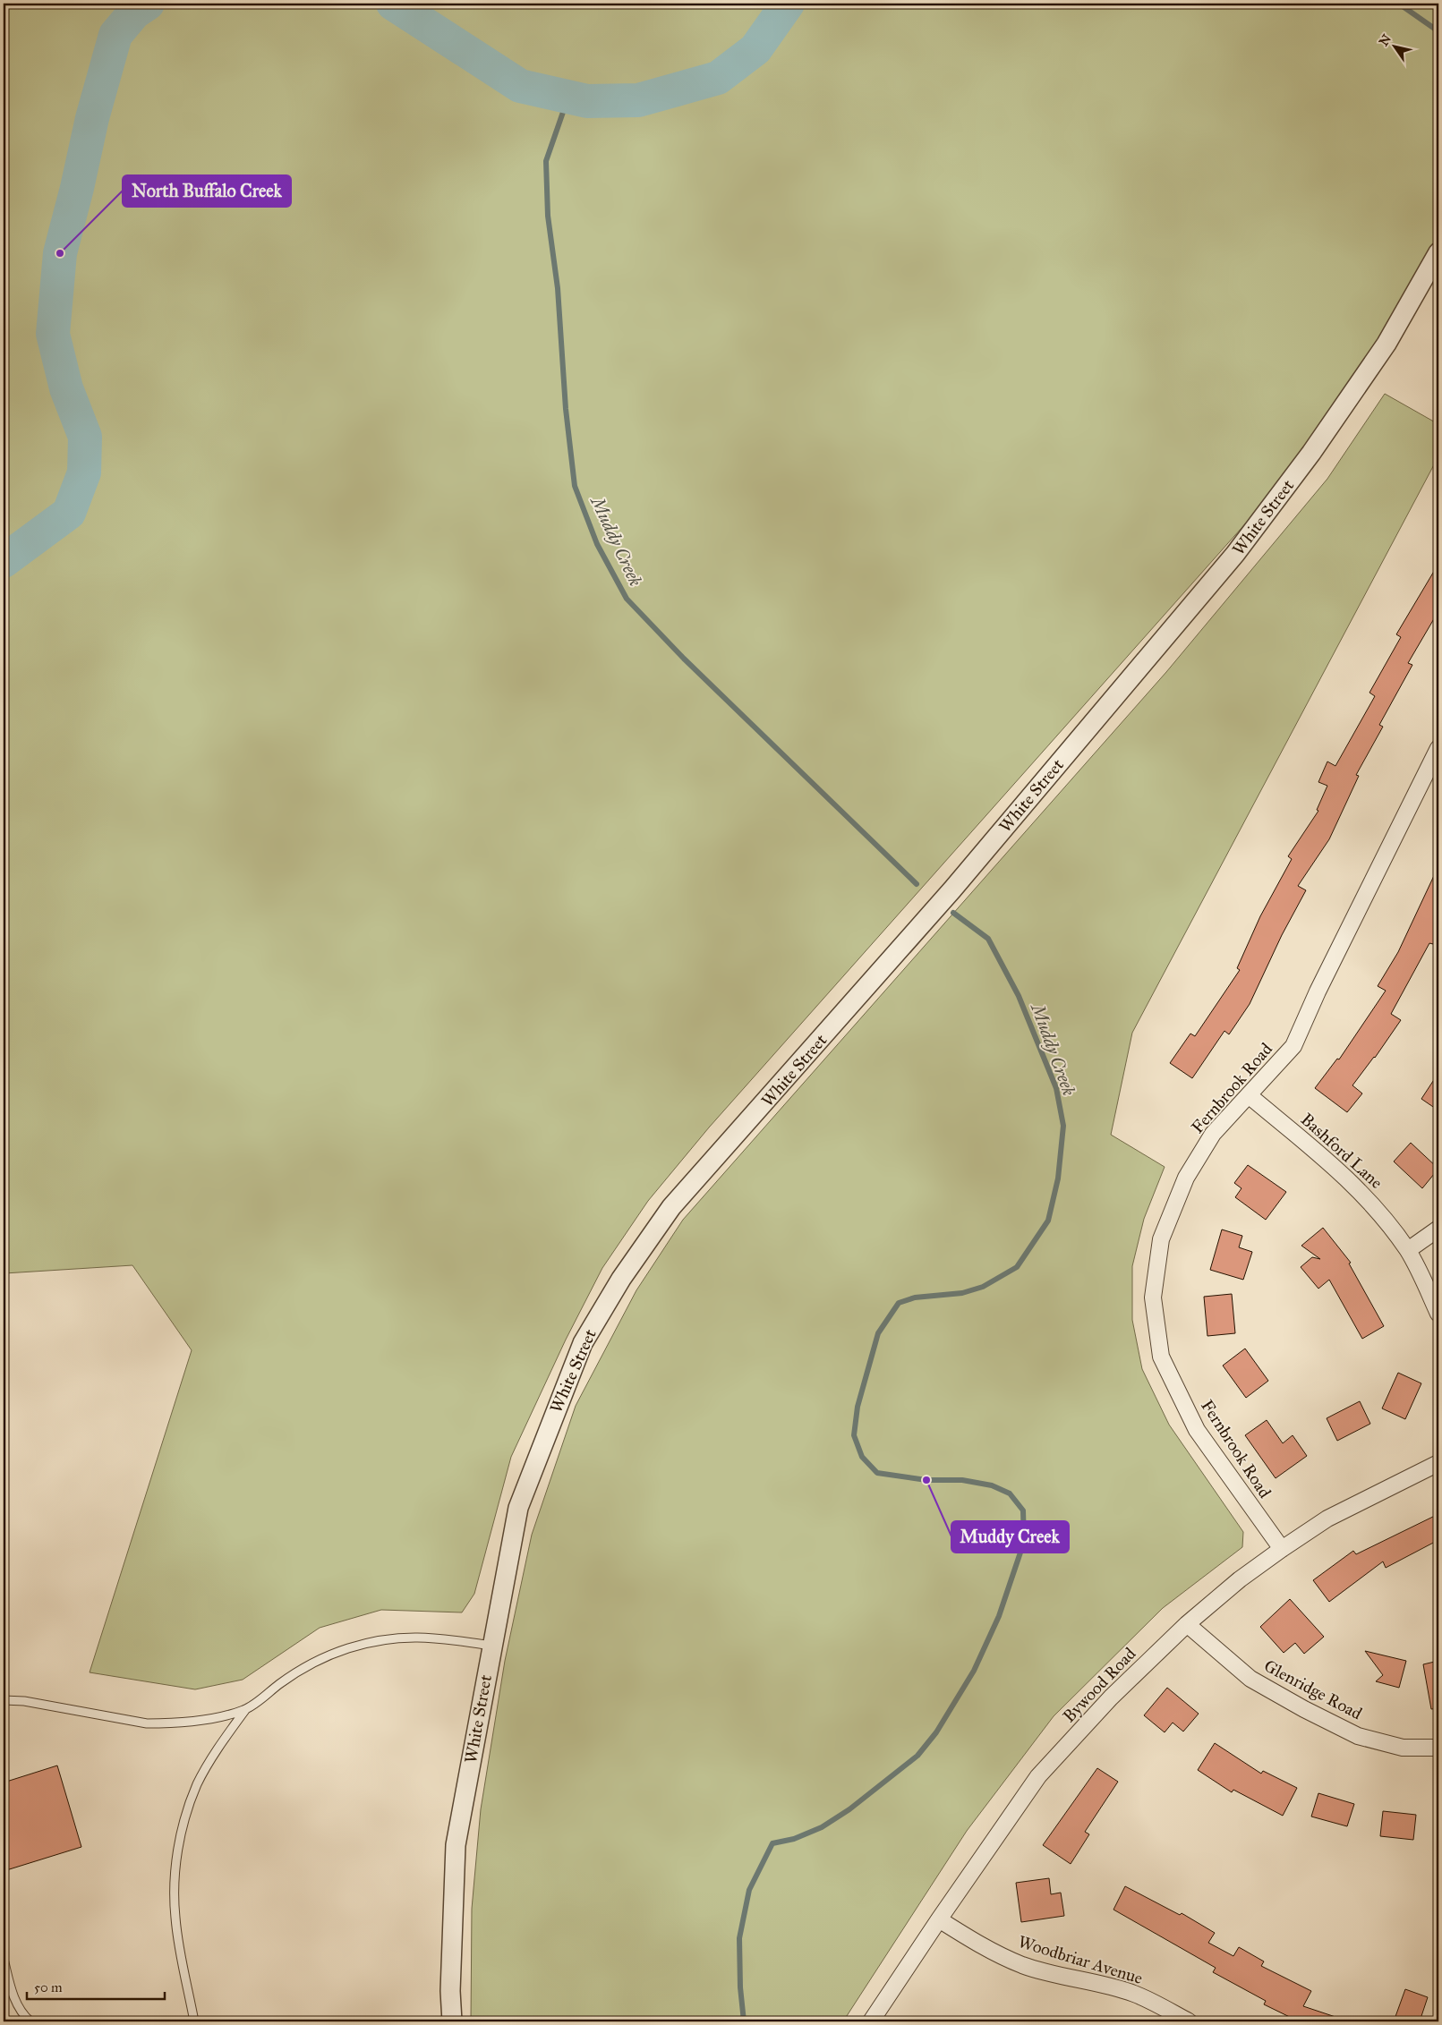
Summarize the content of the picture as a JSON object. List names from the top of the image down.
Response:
{
  "streets": {
    "street": [
      "White Street",
      "Fernbrook Road",
      "Bashford Lane",
      "Bywood Road",
      "Glenridge Road",
      "Woodbriar Avenue"
    ]
  },
  "crossings": [
    ["Fernbrook Road", "Bashford Lane"],
    ["Fernbrook Road", "Bywood Road"],
    ["Bywood Road", "Glenridge Road"],
    ["Bywood Road", "Woodbriar Avenue"]
  ],
  "water": ["Muddy Creek"],
  "places": ["North Buffalo Creek", "Muddy Creek"],
  "scale_bar": "50 m",
  "north": "top left"
}
